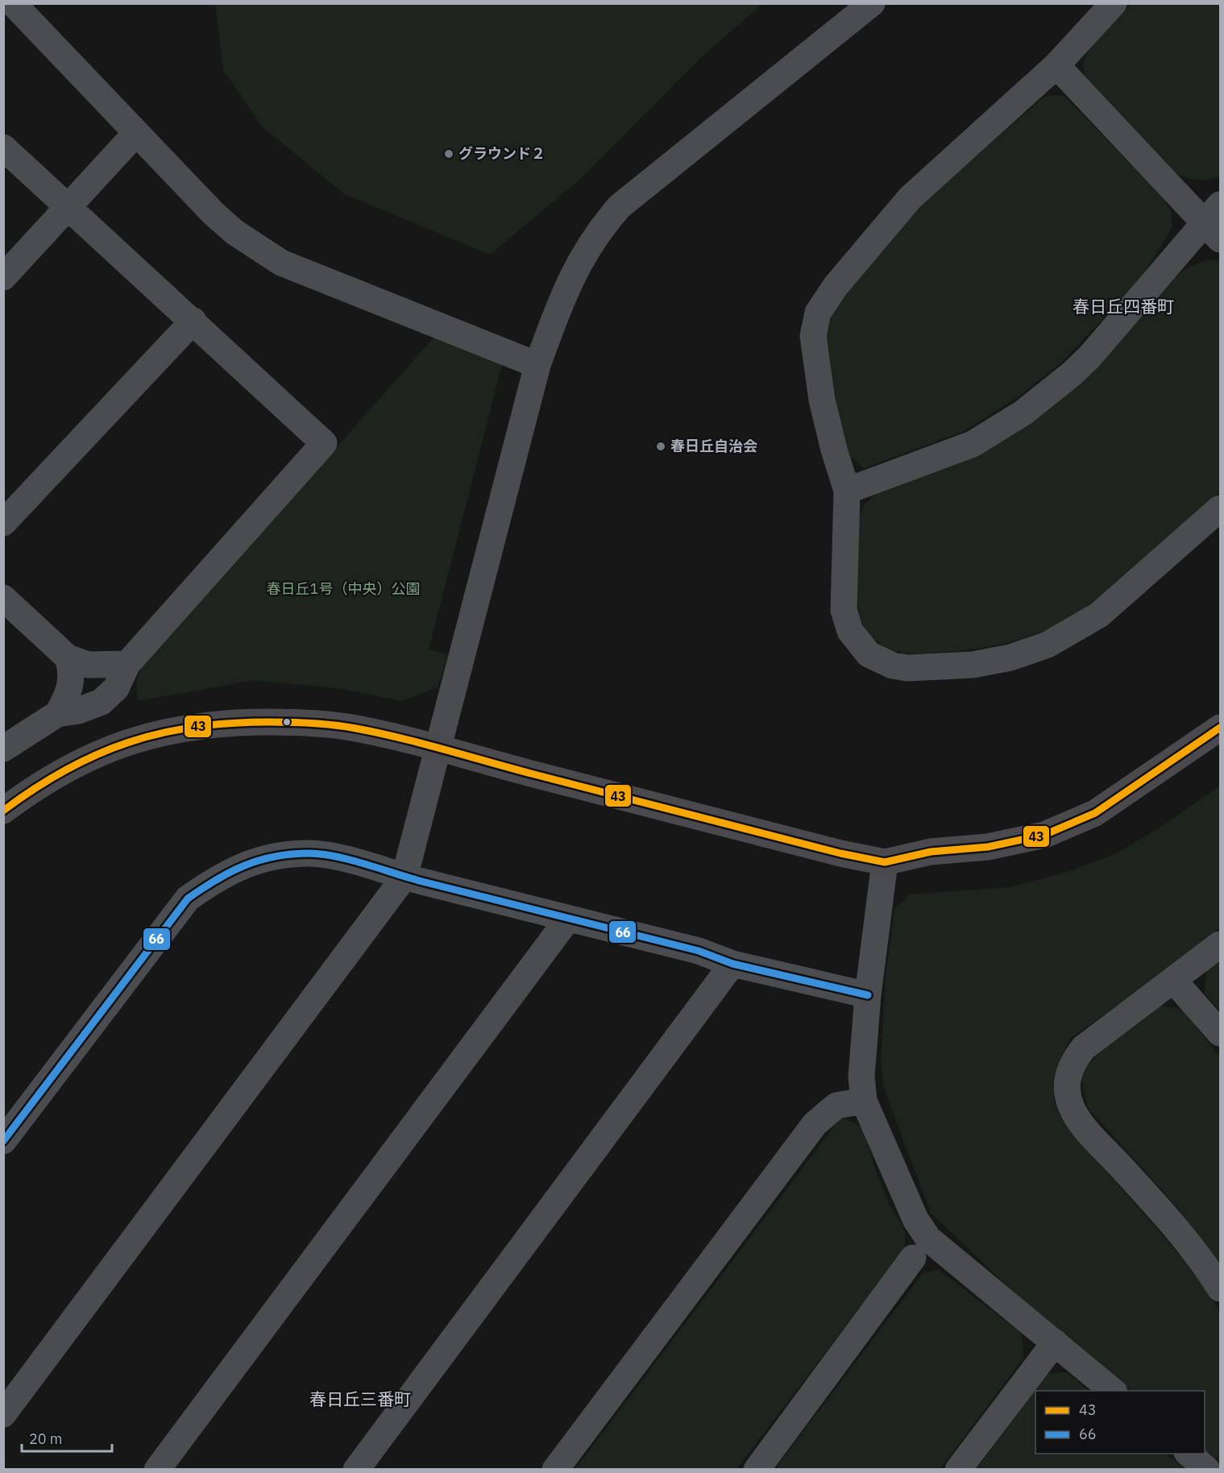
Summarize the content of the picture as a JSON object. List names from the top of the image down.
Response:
{
  "districts": ["春日丘四番町", "春日丘三番町"],
  "parks": ["春日丘1号（中央）公園"],
  "places": ["グラウンド２", "春日丘自治会"],
  "lines": ["transit line 43", "transit line 66"],
  "legend": ["43", "66"],
  "scale_bar": "20 m"
}
